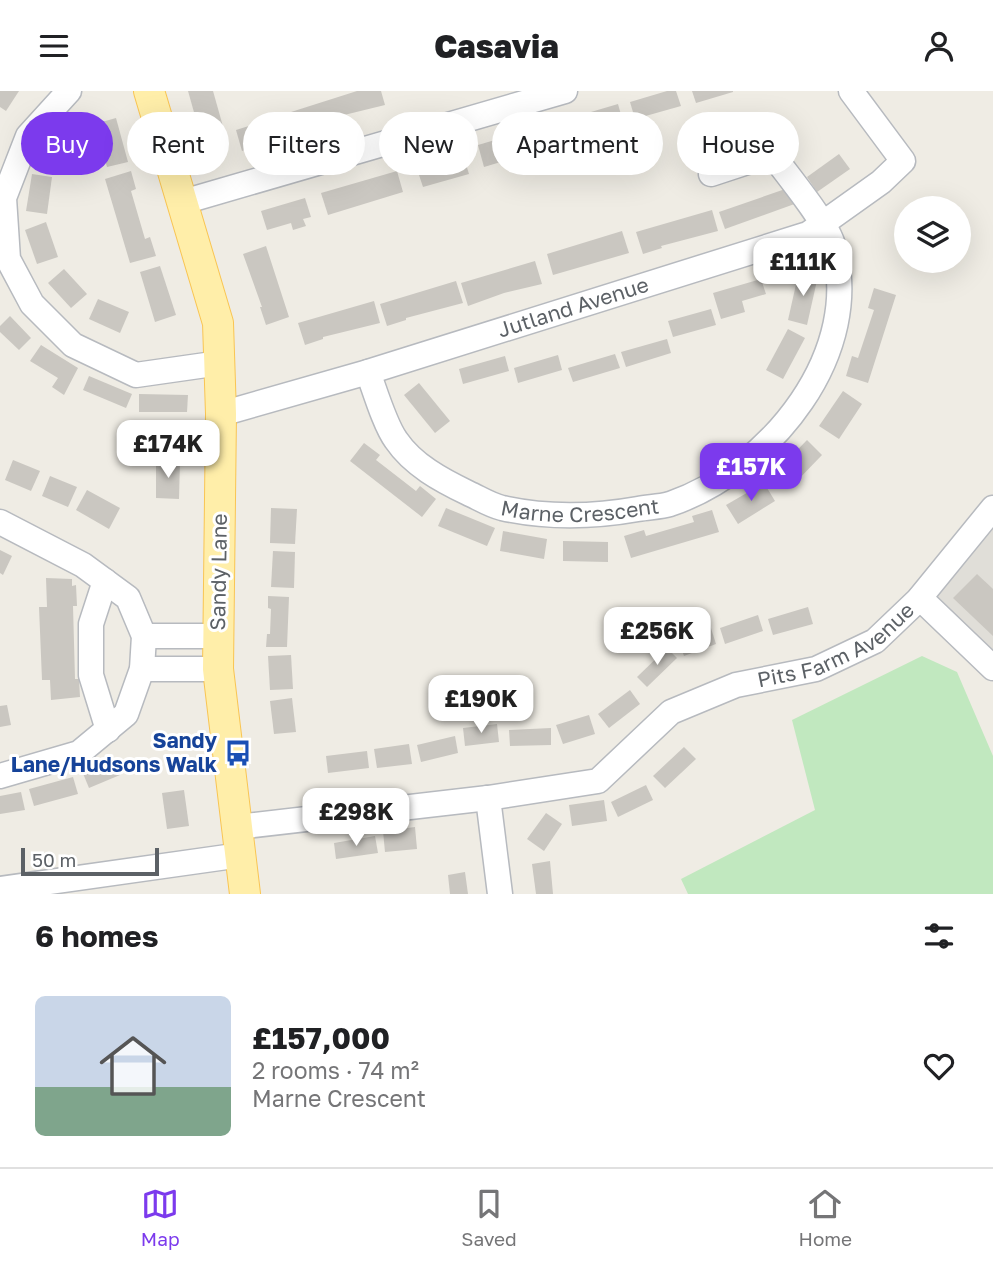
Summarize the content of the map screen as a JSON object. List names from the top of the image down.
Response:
{
  "streets": {
    "main road": ["Sandy Lane"],
    "street": ["Jutland Avenue", "Marne Crescent", "Pits Farm Avenue"]
  },
  "crossings": [
    ["Jutland Avenue", "Marne Crescent"],
    ["Jutland Avenue", "Sandy Lane"],
    ["Sandy Lane", "Pits Farm Avenue"]
  ],
  "places": {
    "bus stop": ["Sandy Lane/Hudsons Walk"]
  },
  "scale_bar": "50 m",
  "page": {
    "header": "Casavia",
    "chip": [
      "Buy",
      "Rent",
      "Filters",
      "New",
      "Apartment",
      "House"
    ],
    "price": [
      "£111K",
      "£174K",
      "£157K",
      "£256K",
      "£190K",
      "£298K"
    ],
    "scale": "50 m",
    "heading": "6 homes",
    "list": [
      {
        "name": "£157,000",
        "note": "2 rooms · 74 m² · Marne Crescent"
      }
    ],
    "tabs": ["Map", "Saved", "Home"]
  }
}
